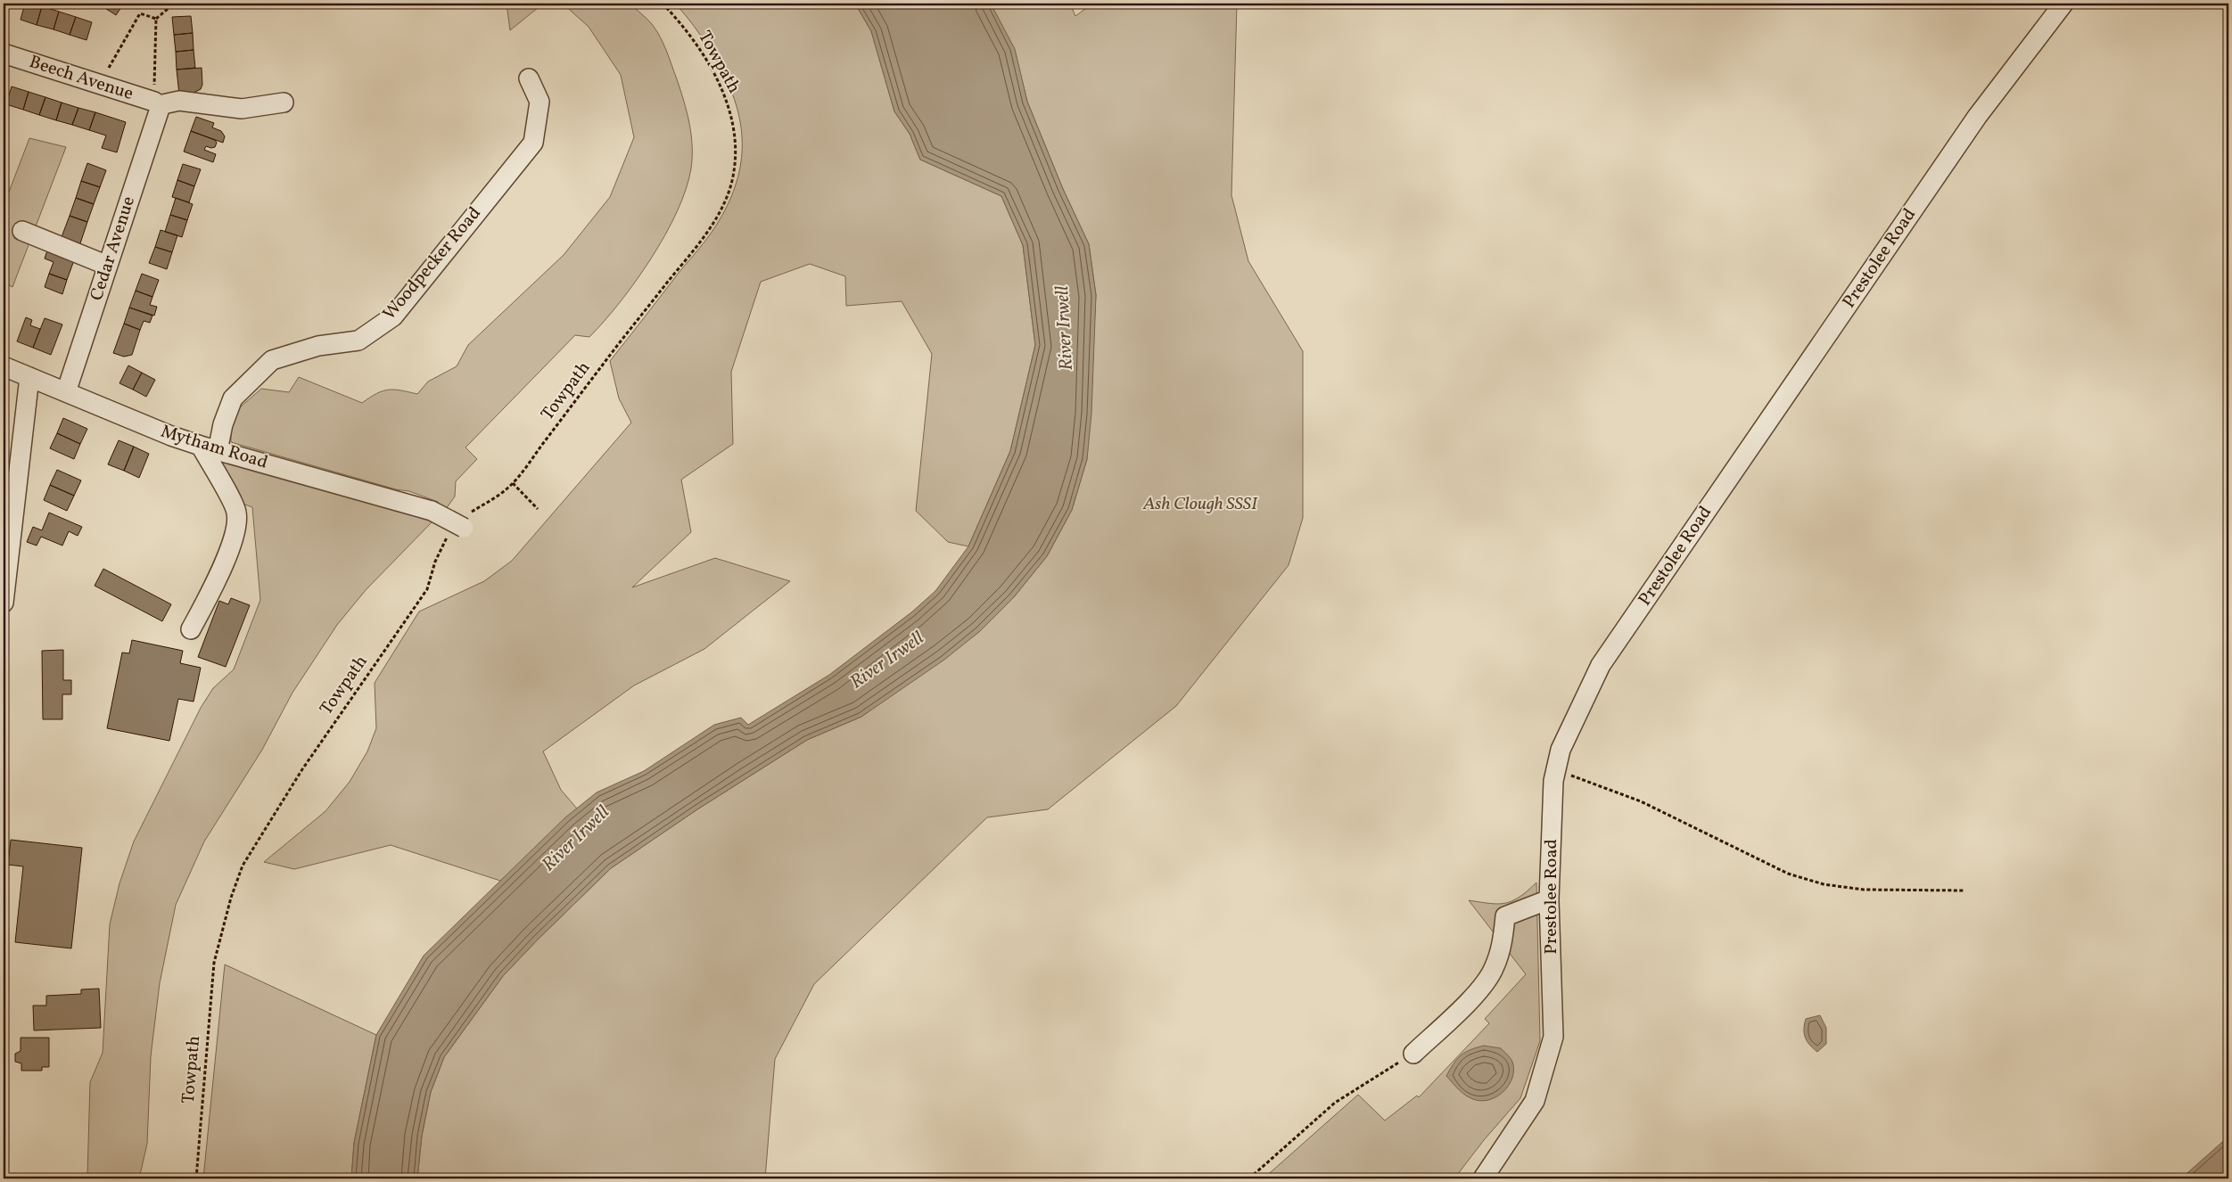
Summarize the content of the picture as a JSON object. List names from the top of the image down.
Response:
{
  "streets": {
    "street": [
      "Beech Avenue",
      "Cedar Avenue",
      "Prestolee Road",
      "Woodpecker Road",
      "Mytham Road"
    ],
    "path": ["Towpath"]
  },
  "crossings": [
    ["Towpath", "Mytham Road"],
    ["Beech Avenue", "Cedar Avenue"],
    ["Cedar Avenue", "Mytham Road"],
    ["Woodpecker Road", "Mytham Road"]
  ],
  "water": ["River Irwell"],
  "parks": ["Ash Clough SSSI"]
}
